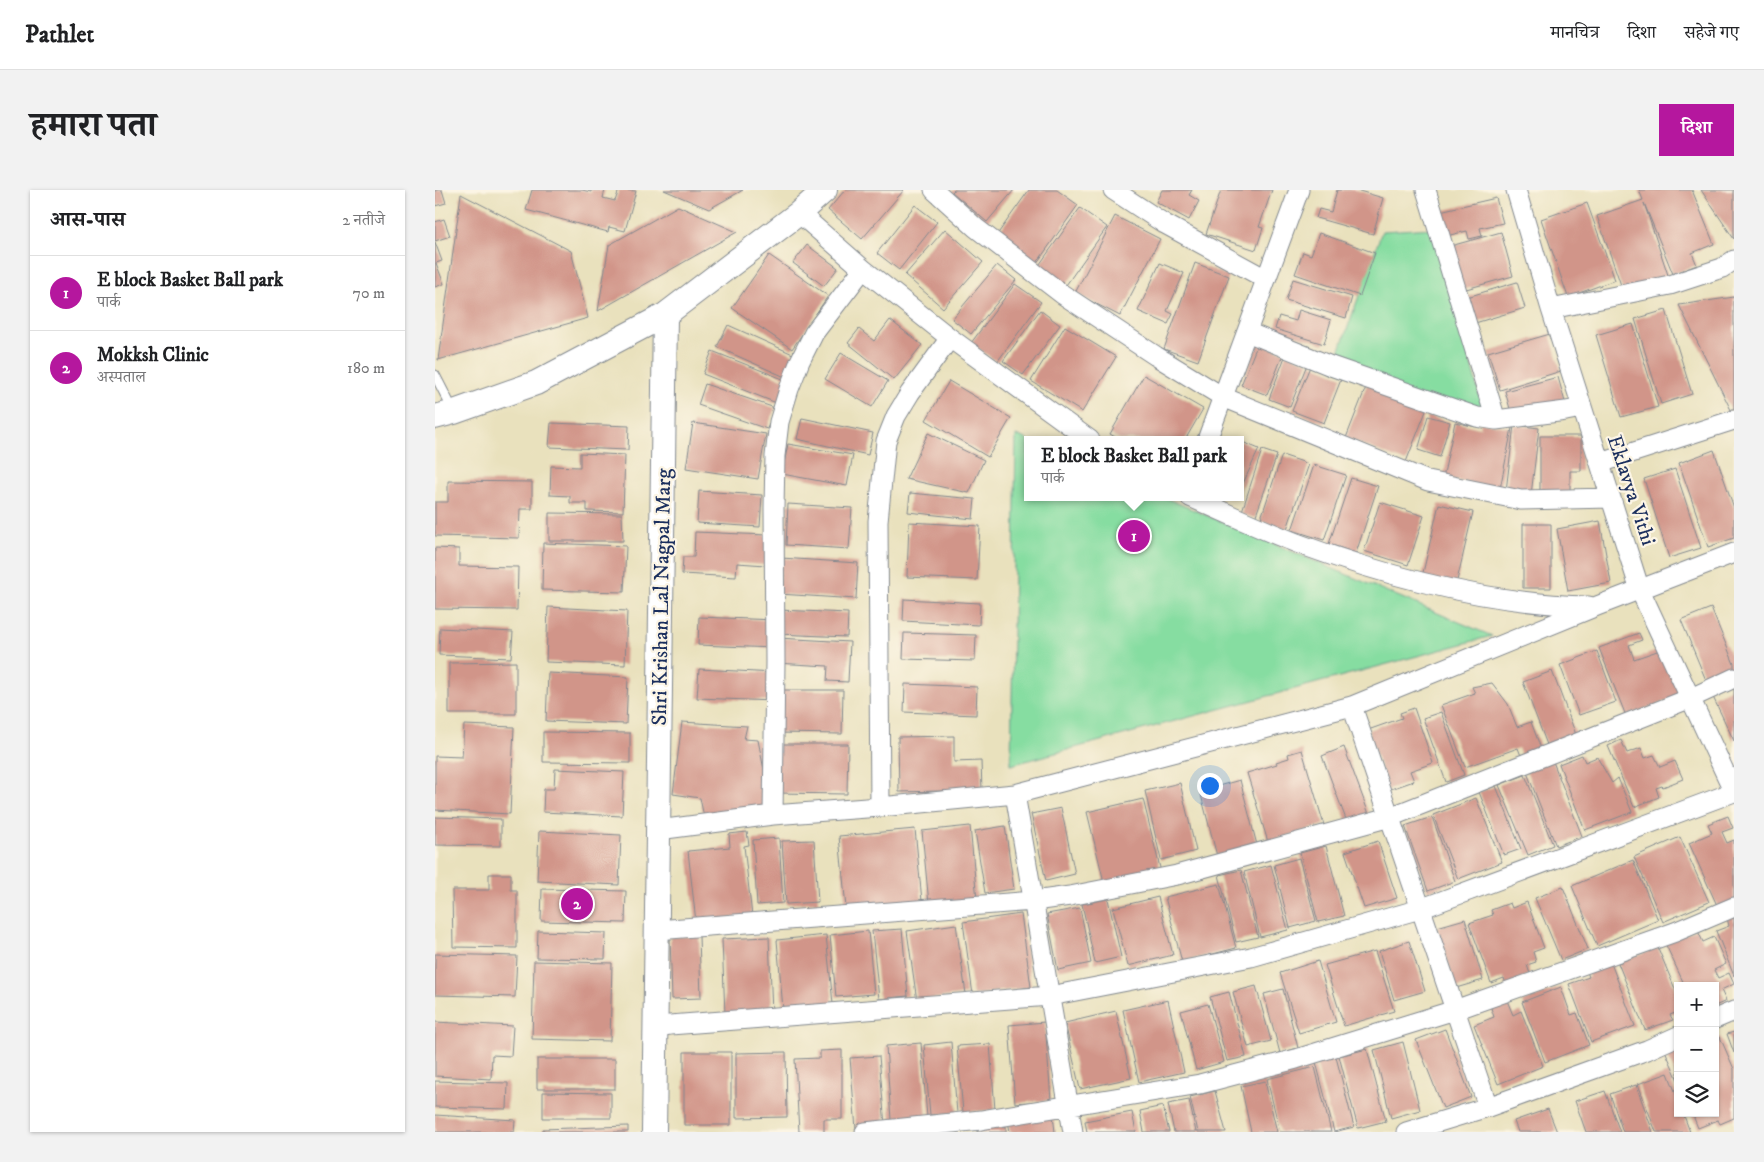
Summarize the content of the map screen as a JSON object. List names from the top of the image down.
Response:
{
  "streets": {
    "street": ["Eklavya Vithi", "Shri Krishan Lal Nagpal Marg"]
  },
  "page": {
    "header": "Pathlet",
    "nav": ["मानचित्र", "दिशा", "सहेजे गए"],
    "title": "हमारा पता",
    "buttons": "दिशा",
    "heading": ["आस-पास", "2 नतीजे"],
    "list": [
      {
        "mark": "1",
        "name": "E block Basket Ball park",
        "note": "पार्क",
        "value": "70 m"
      },
      {
        "mark": "2",
        "name": "Mokksh Clinic",
        "note": "अस्पताल",
        "value": "180 m"
      }
    ],
    "popup": ["E block Basket Ball park", "पार्क"],
    "pins": ["1", "2"],
    "map_buttons": ["+", "−"]
  }
}
